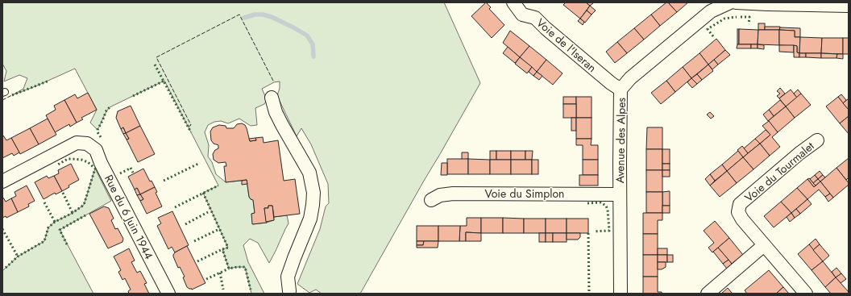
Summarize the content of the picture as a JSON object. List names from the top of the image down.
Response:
{
  "streets": {
    "street": [
      "Voie de l'Iseran",
      "Avenue des Alpes",
      "Voie du Tourmalet",
      "Voie du Simplon",
      "Rue du 6 Juin 1944"
    ]
  },
  "crossings": [
    ["Voie de l'Iseran", "Avenue des Alpes"],
    ["Avenue des Alpes", "Voie du Simplon"]
  ]
}
